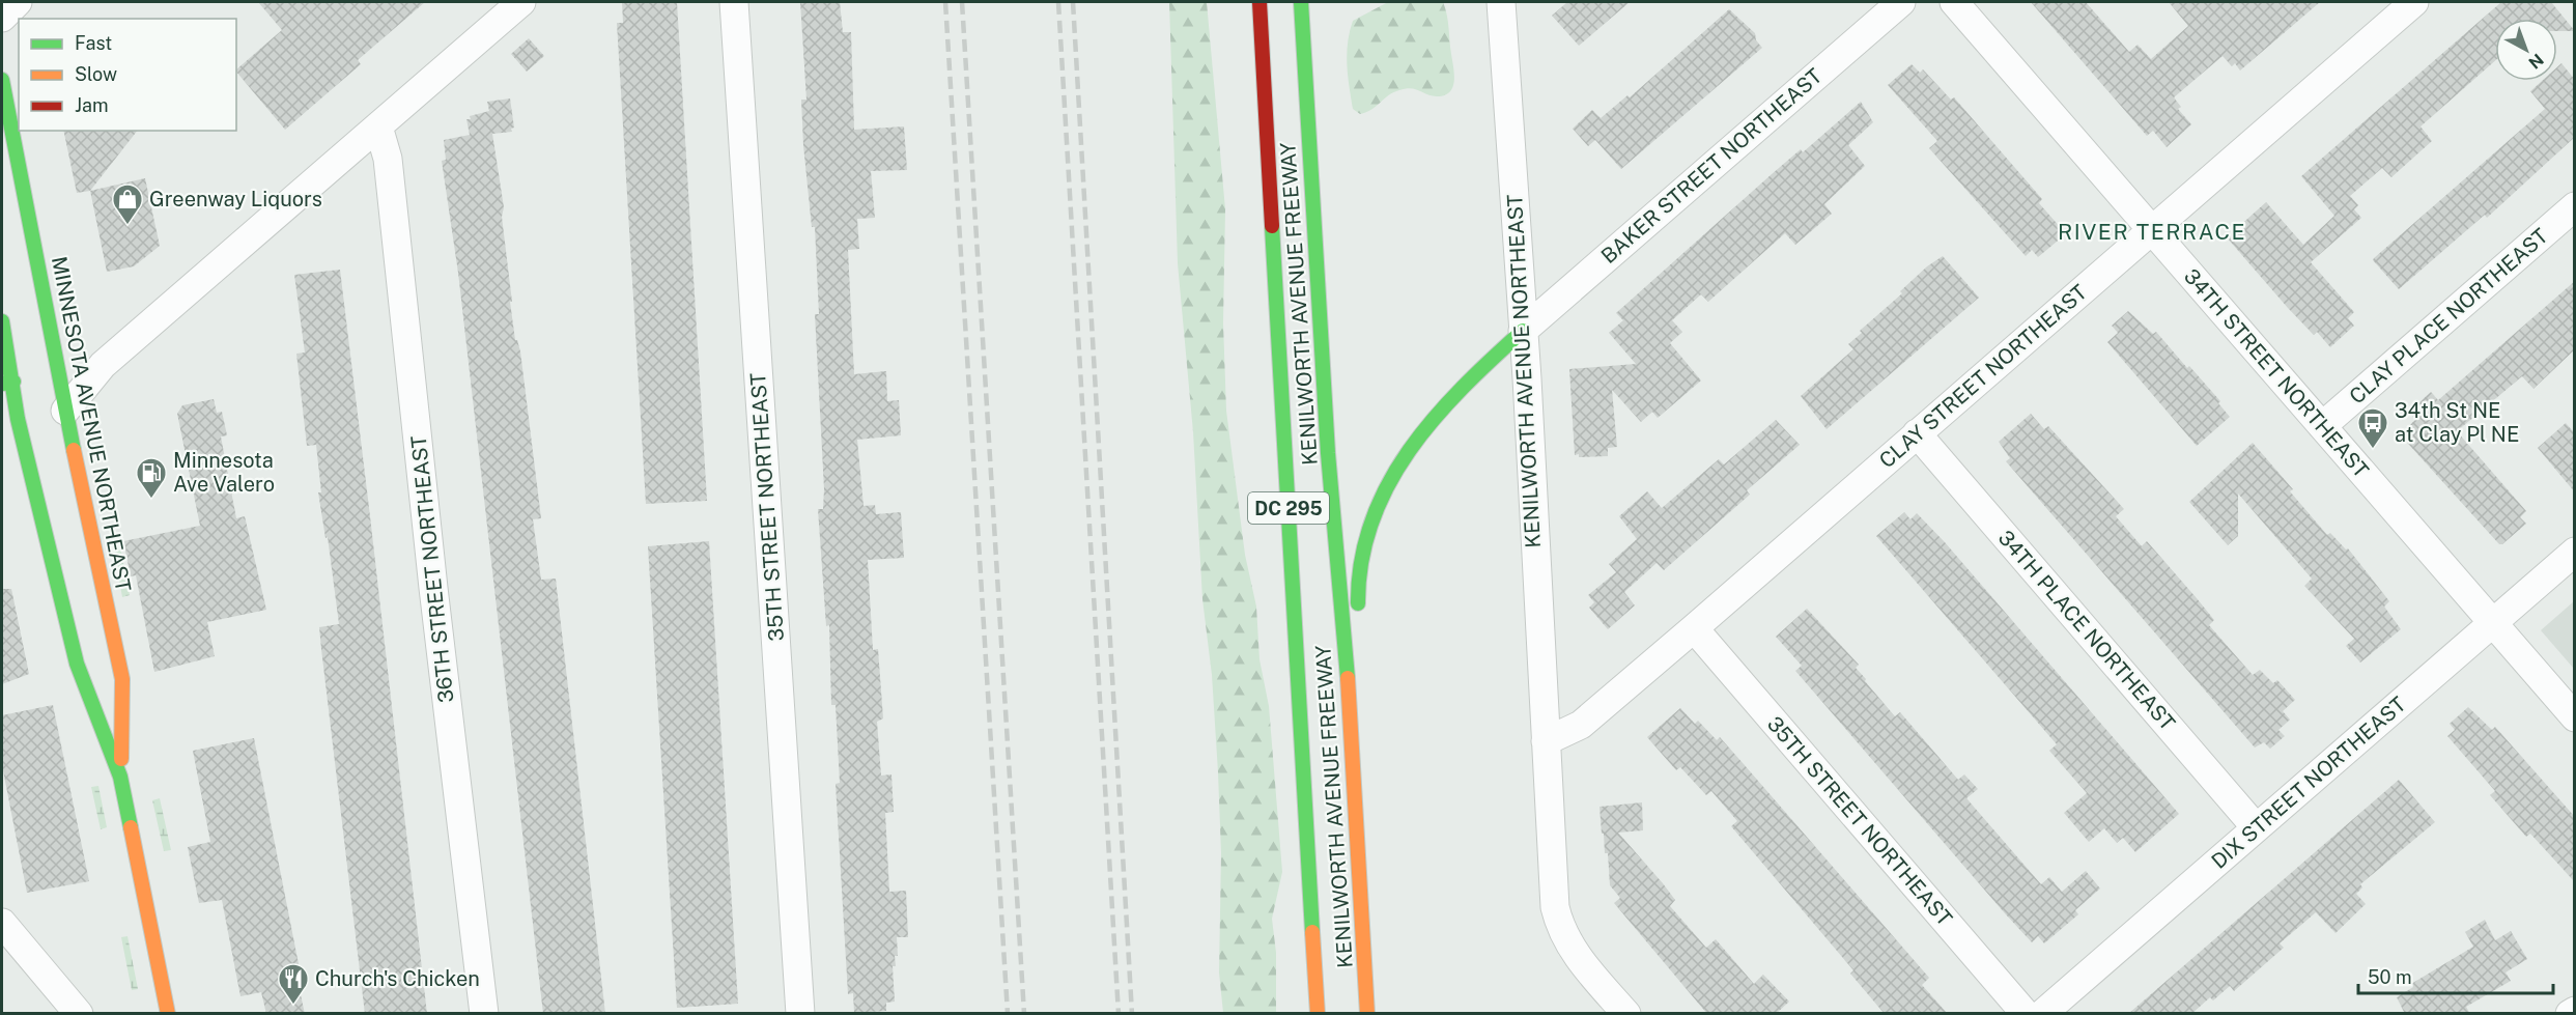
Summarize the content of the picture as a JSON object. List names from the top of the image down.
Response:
{
  "streets": {
    "main road": ["KENILWORTH AVENUE FREEWAY", "MINNESOTA AVENUE NORTHEAST", "DC 295"],
    "street": [
      "BAKER STREET NORTHEAST",
      "CLAY PLACE NORTHEAST",
      "KENILWORTH AVENUE NORTHEAST",
      "34TH STREET NORTHEAST",
      "CLAY STREET NORTHEAST",
      "35TH STREET NORTHEAST",
      "36TH STREET NORTHEAST",
      "34TH PLACE NORTHEAST",
      "DIX STREET NORTHEAST"
    ]
  },
  "crossings": [
    ["BAKER STREET NORTHEAST", "KENILWORTH AVENUE NORTHEAST"],
    ["CLAY PLACE NORTHEAST", "34TH STREET NORTHEAST"],
    ["KENILWORTH AVENUE NORTHEAST", "CLAY STREET NORTHEAST"],
    ["34TH STREET NORTHEAST", "CLAY STREET NORTHEAST"],
    ["34TH STREET NORTHEAST", "DIX STREET NORTHEAST"],
    ["CLAY STREET NORTHEAST", "35TH STREET NORTHEAST"],
    ["CLAY STREET NORTHEAST", "34TH PLACE NORTHEAST"],
    ["34TH PLACE NORTHEAST", "DIX STREET NORTHEAST"]
  ],
  "districts": ["RIVER TERRACE"],
  "places": {
    "shop": ["Greenway Liquors"],
    "bus stop": ["34th St NE at Clay Pl NE"],
    "fuel station": ["Minnesota Ave Valero"],
    "restaurant": ["Church's Chicken"]
  },
  "legend": ["Fast", "Slow", "Jam"],
  "scale_bar": "50 m",
  "north": "bottom right"
}
